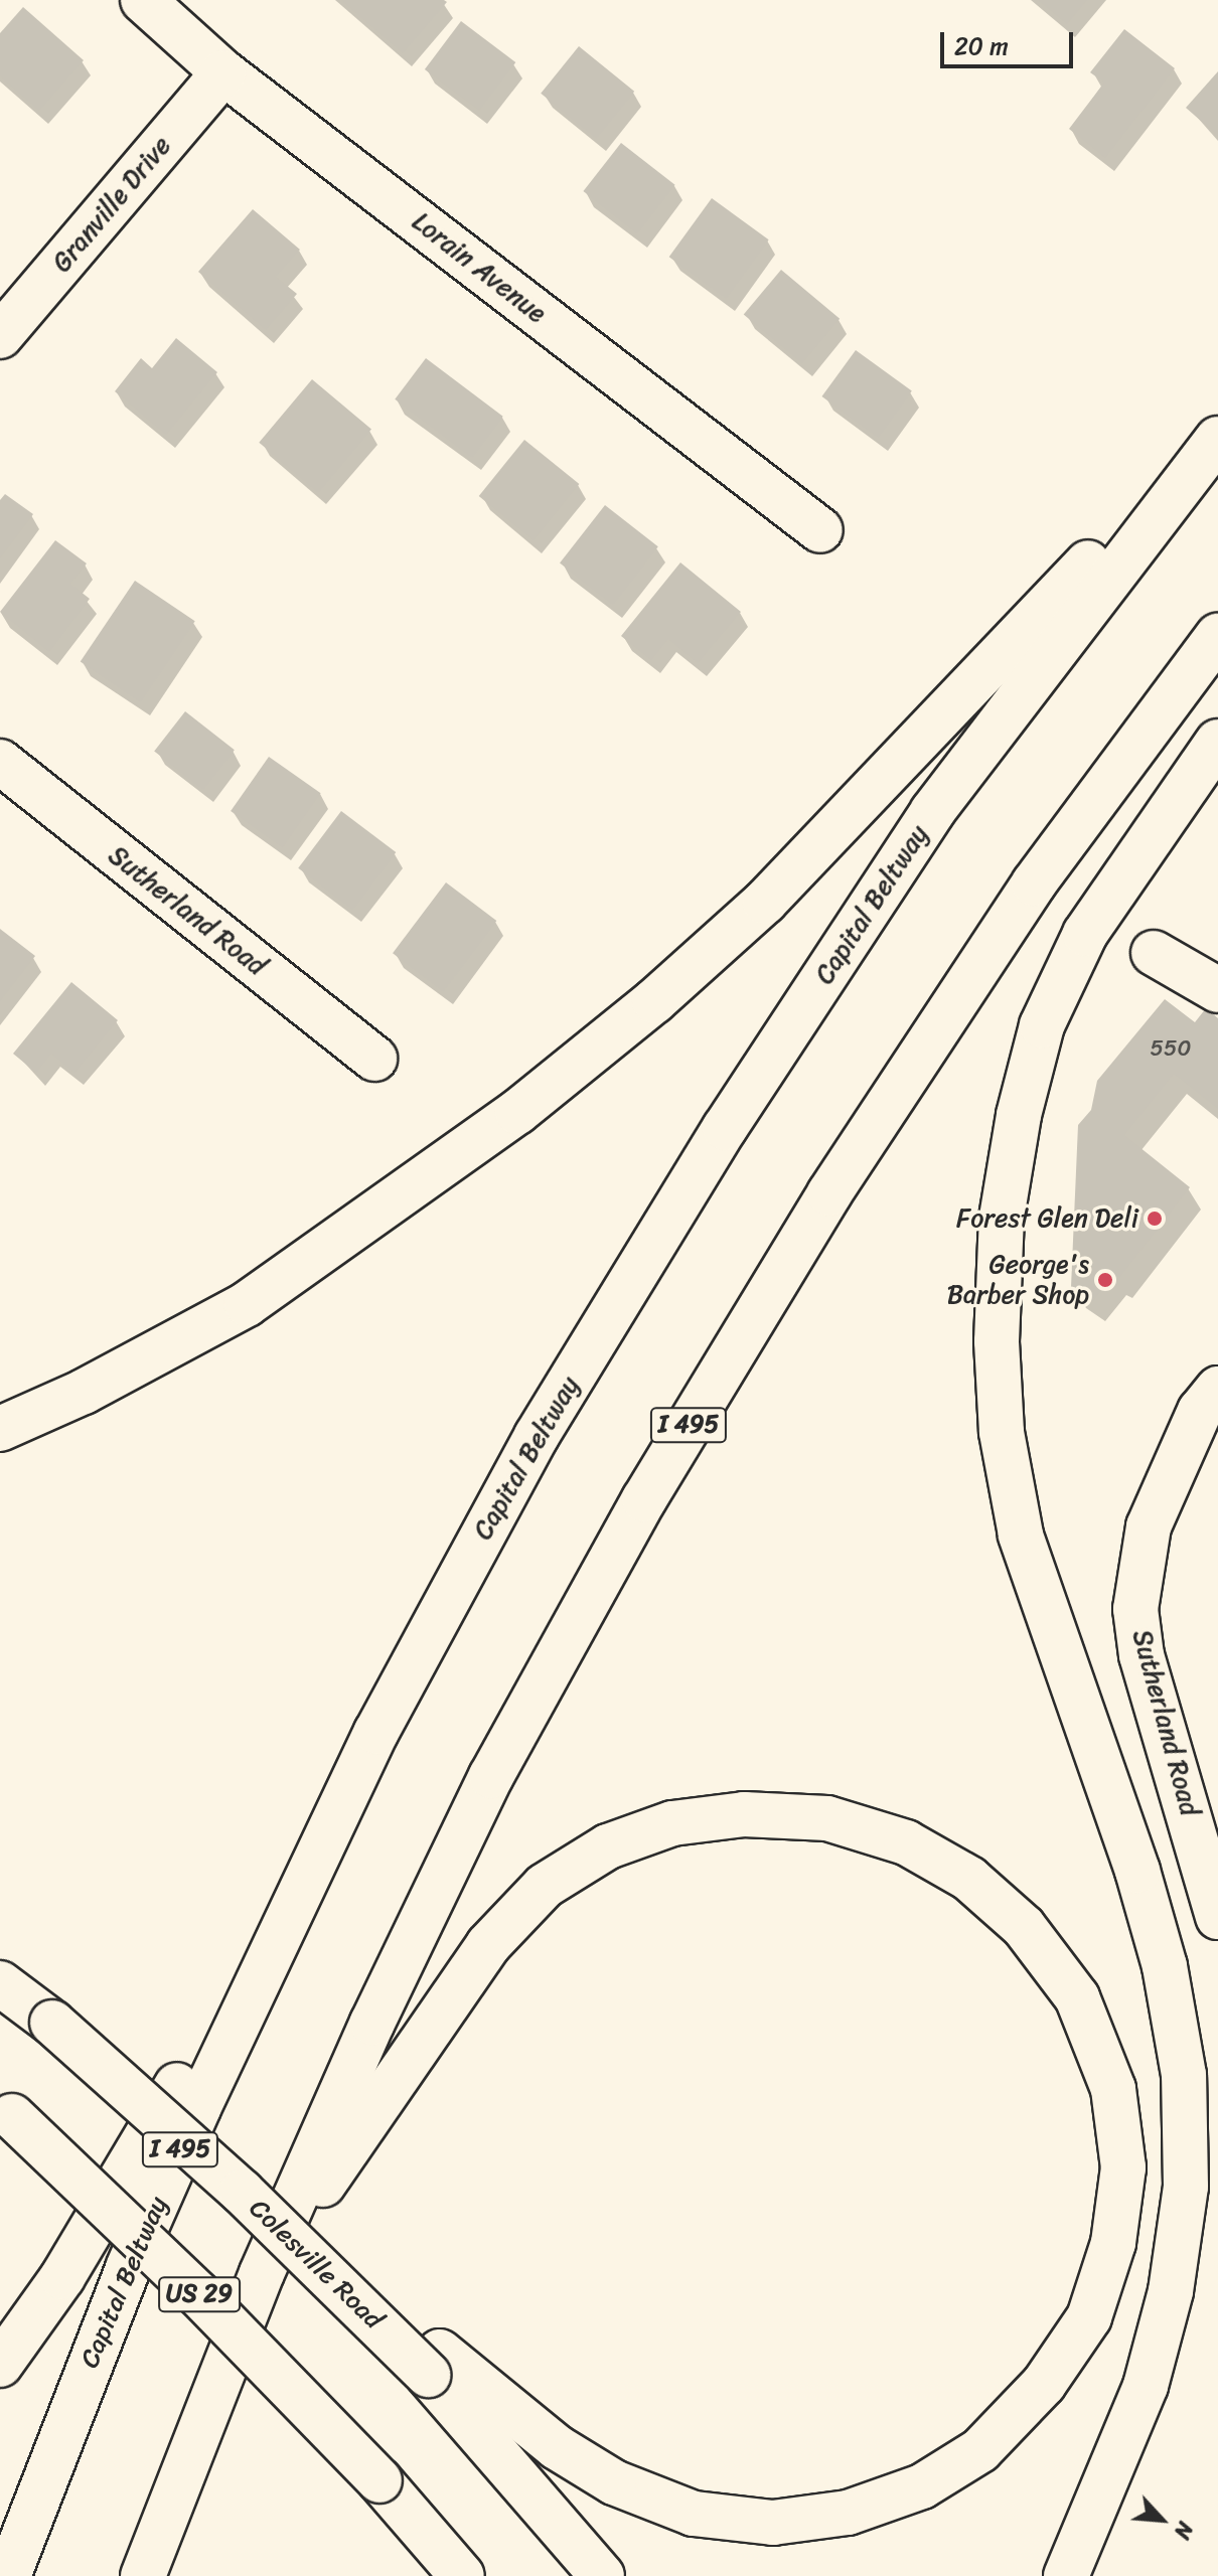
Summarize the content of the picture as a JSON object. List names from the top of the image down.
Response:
{
  "streets": {
    "main road": [
      "Granville Drive",
      "Lorain Avenue",
      "Capital Beltway",
      "Sutherland Road",
      "I 495",
      "Colesville Road",
      "US 29"
    ]
  },
  "crossings": [
    ["Granville Drive", "Lorain Avenue"]
  ],
  "places": ["Forest Glen Deli", "George's Barber Shop"],
  "house_numbers": ["550"],
  "scale_bar": "20 m",
  "north": "bottom right"
}
